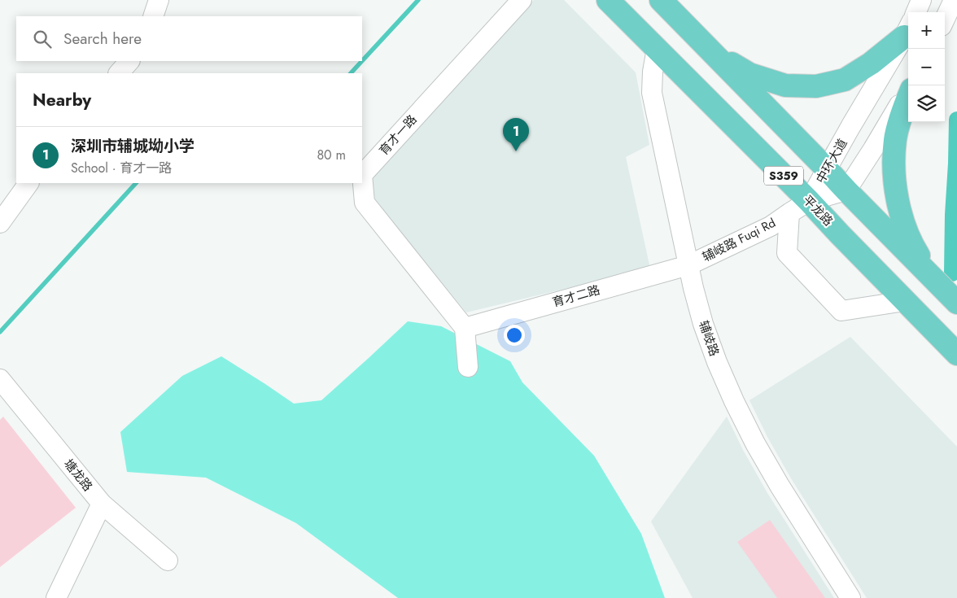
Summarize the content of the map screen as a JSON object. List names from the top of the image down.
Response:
{
  "streets": {
    "main road": ["S359", "平龙路"],
    "street": [
      "育才一路",
      "中环大道",
      "辅岐路 Fuqi Rd",
      "育才二路",
      "辅岐路",
      "塘龙路"
    ]
  },
  "crossings": [
    ["育才一路", "育才二路"],
    ["中环大道", "S359"],
    ["中环大道", "平龙路"],
    ["中环大道", "辅岐路 Fuqi Rd"],
    ["平龙路", "辅岐路 Fuqi Rd"],
    ["平龙路", "辅岐路"],
    ["辅岐路 Fuqi Rd", "育才二路"],
    ["辅岐路 Fuqi Rd", "辅岐路"],
    ["育才二路", "辅岐路"]
  ],
  "page": {
    "map_buttons": ["+", "−"],
    "search": "Search here",
    "heading": "Nearby",
    "pins": "1",
    "list": [
      {
        "mark": "1",
        "name": "深圳市辅城坳小学",
        "note": "School · 育才一路",
        "value": "80 m"
      }
    ]
  }
}
